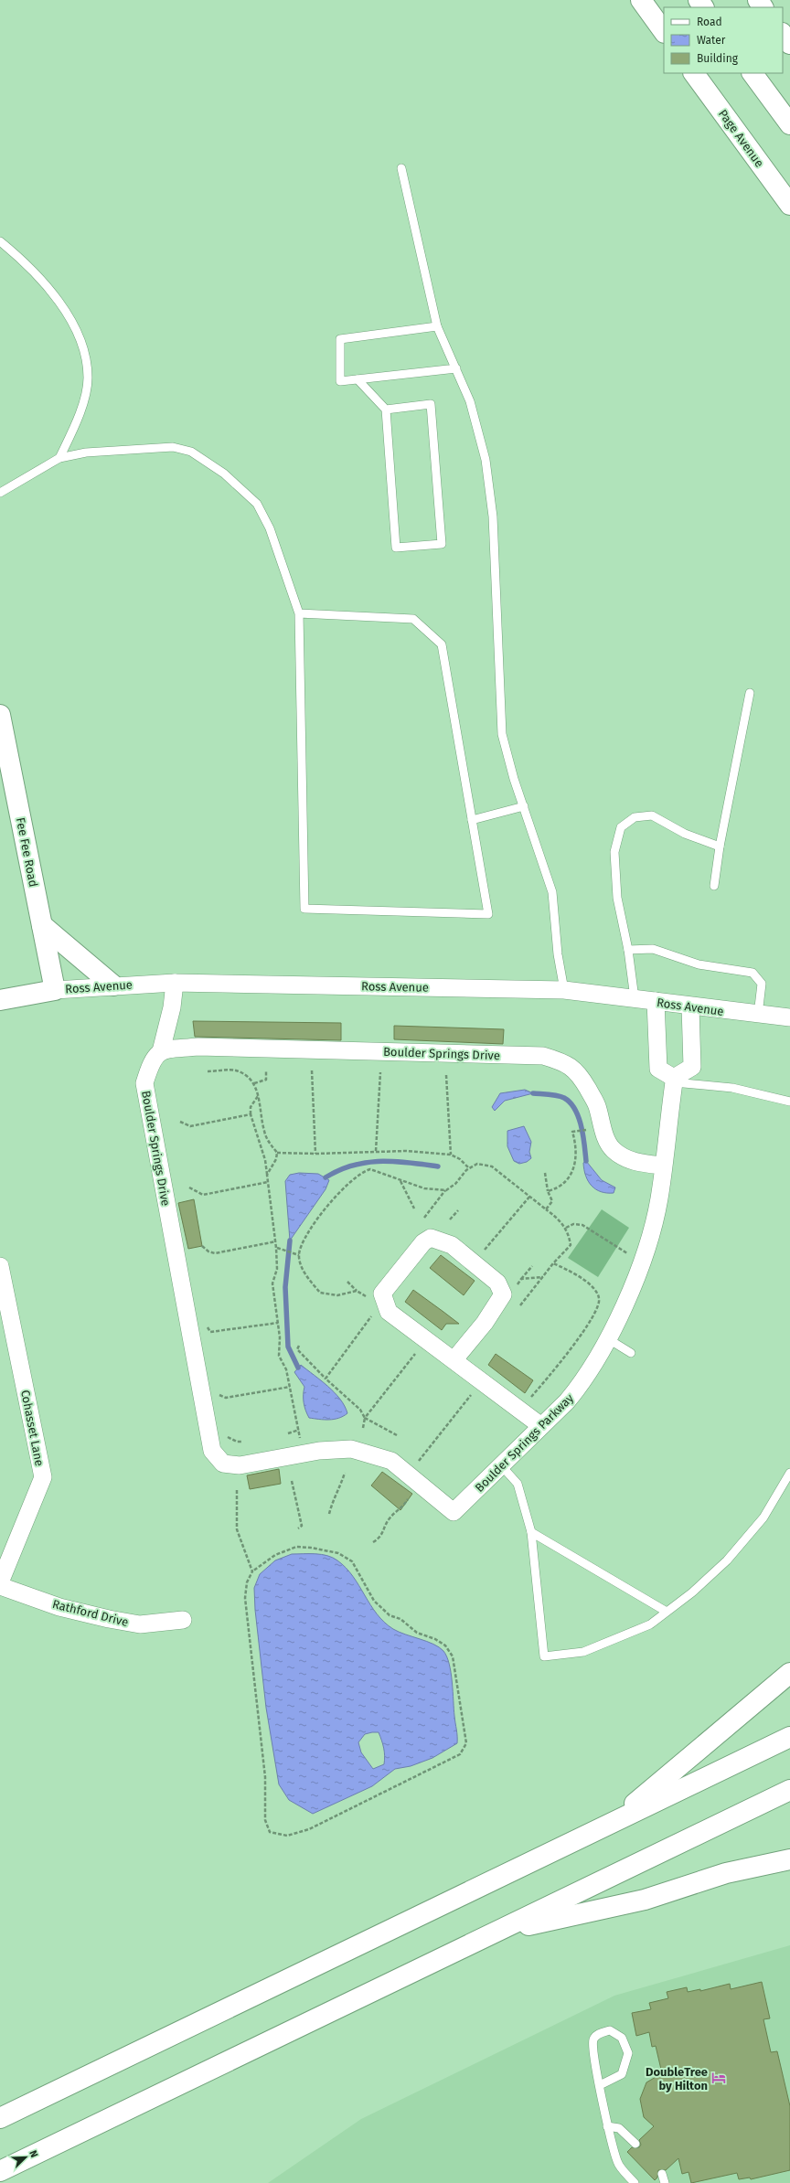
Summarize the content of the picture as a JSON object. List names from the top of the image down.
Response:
{
  "streets": {
    "main road": ["Page Avenue", "Fee Fee Road", "Ross Avenue"],
    "street": [
      "Boulder Springs Drive",
      "Cohasset Lane",
      "Boulder Springs Parkway",
      "Rathford Drive"
    ]
  },
  "crossings": [
    ["Fee Fee Road", "Ross Avenue"],
    ["Boulder Springs Drive", "Boulder Springs Parkway"]
  ],
  "places": {
    "hotel": ["DoubleTree by Hilton"]
  },
  "legend": ["Road", "Water", "Building"],
  "north": "top right"
}
